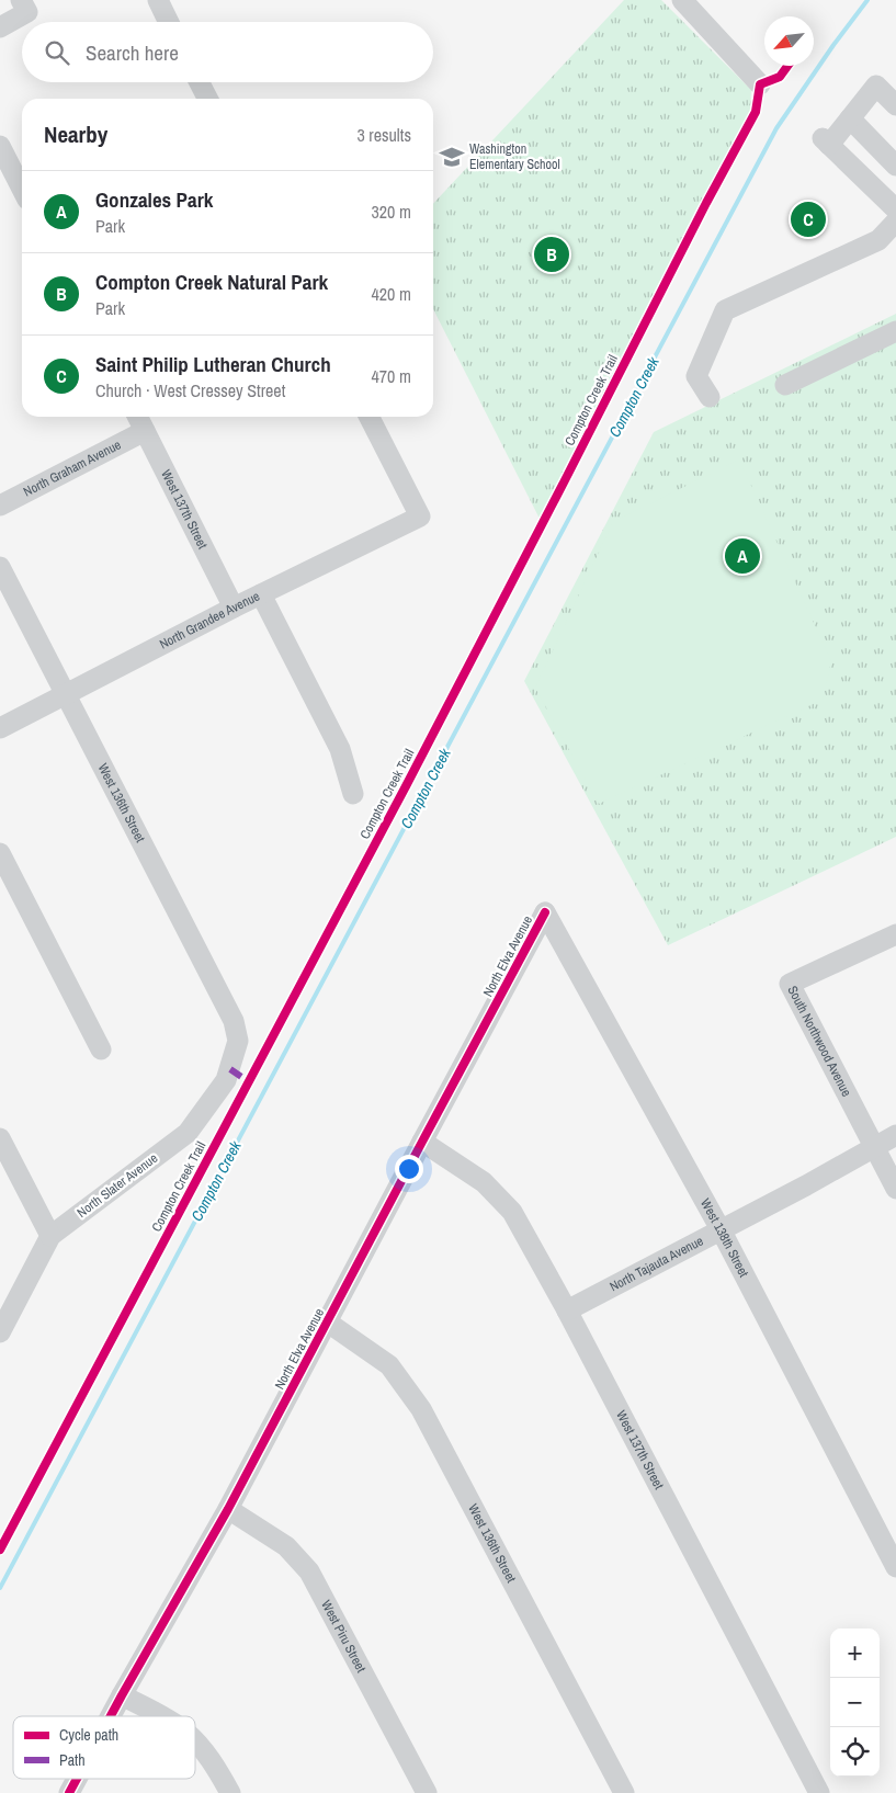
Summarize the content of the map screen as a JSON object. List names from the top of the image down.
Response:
{
  "streets": {
    "street": [
      "North Graham Avenue",
      "West 137th Street",
      "North Grandee Avenue",
      "West 136th Street",
      "North Elva Avenue",
      "South Northwood Avenue",
      "North Slater Avenue",
      "West 138th Street",
      "North Tajauta Avenue",
      "West Piru Street"
    ],
    "cycle path": ["Compton Creek Trail"]
  },
  "crossings": [
    ["North Graham Avenue", "West 137th Street"],
    ["West 137th Street", "North Grandee Avenue"],
    ["West 137th Street", "North Elva Avenue"],
    ["West 137th Street", "North Tajauta Avenue"],
    ["North Grandee Avenue", "West 136th Street"],
    ["West 136th Street", "North Elva Avenue"],
    ["West 136th Street", "North Slater Avenue"],
    ["North Elva Avenue", "West 138th Street"],
    ["North Elva Avenue", "West Piru Street"],
    ["South Northwood Avenue", "North Tajauta Avenue"],
    ["West 138th Street", "North Tajauta Avenue"]
  ],
  "water": ["Compton Creek"],
  "places": {
    "school or university": ["Washington Elementary School"]
  },
  "legend": ["Cycle path", "Path"],
  "north": "bottom left",
  "page": {
    "search": "Search here",
    "heading": ["Nearby", "3 results"],
    "list": [
      {
        "mark": "A",
        "name": "Gonzales Park",
        "note": "Park",
        "value": "320 m"
      },
      {
        "mark": "B",
        "name": "Compton Creek Natural Park",
        "note": "Park",
        "value": "420 m"
      },
      {
        "mark": "C",
        "name": "Saint Philip Lutheran Church",
        "note": "Church · West Cressey Street",
        "value": "470 m"
      }
    ],
    "pins": ["C", "B", "A"],
    "map_buttons": ["+", "−"]
  }
}
